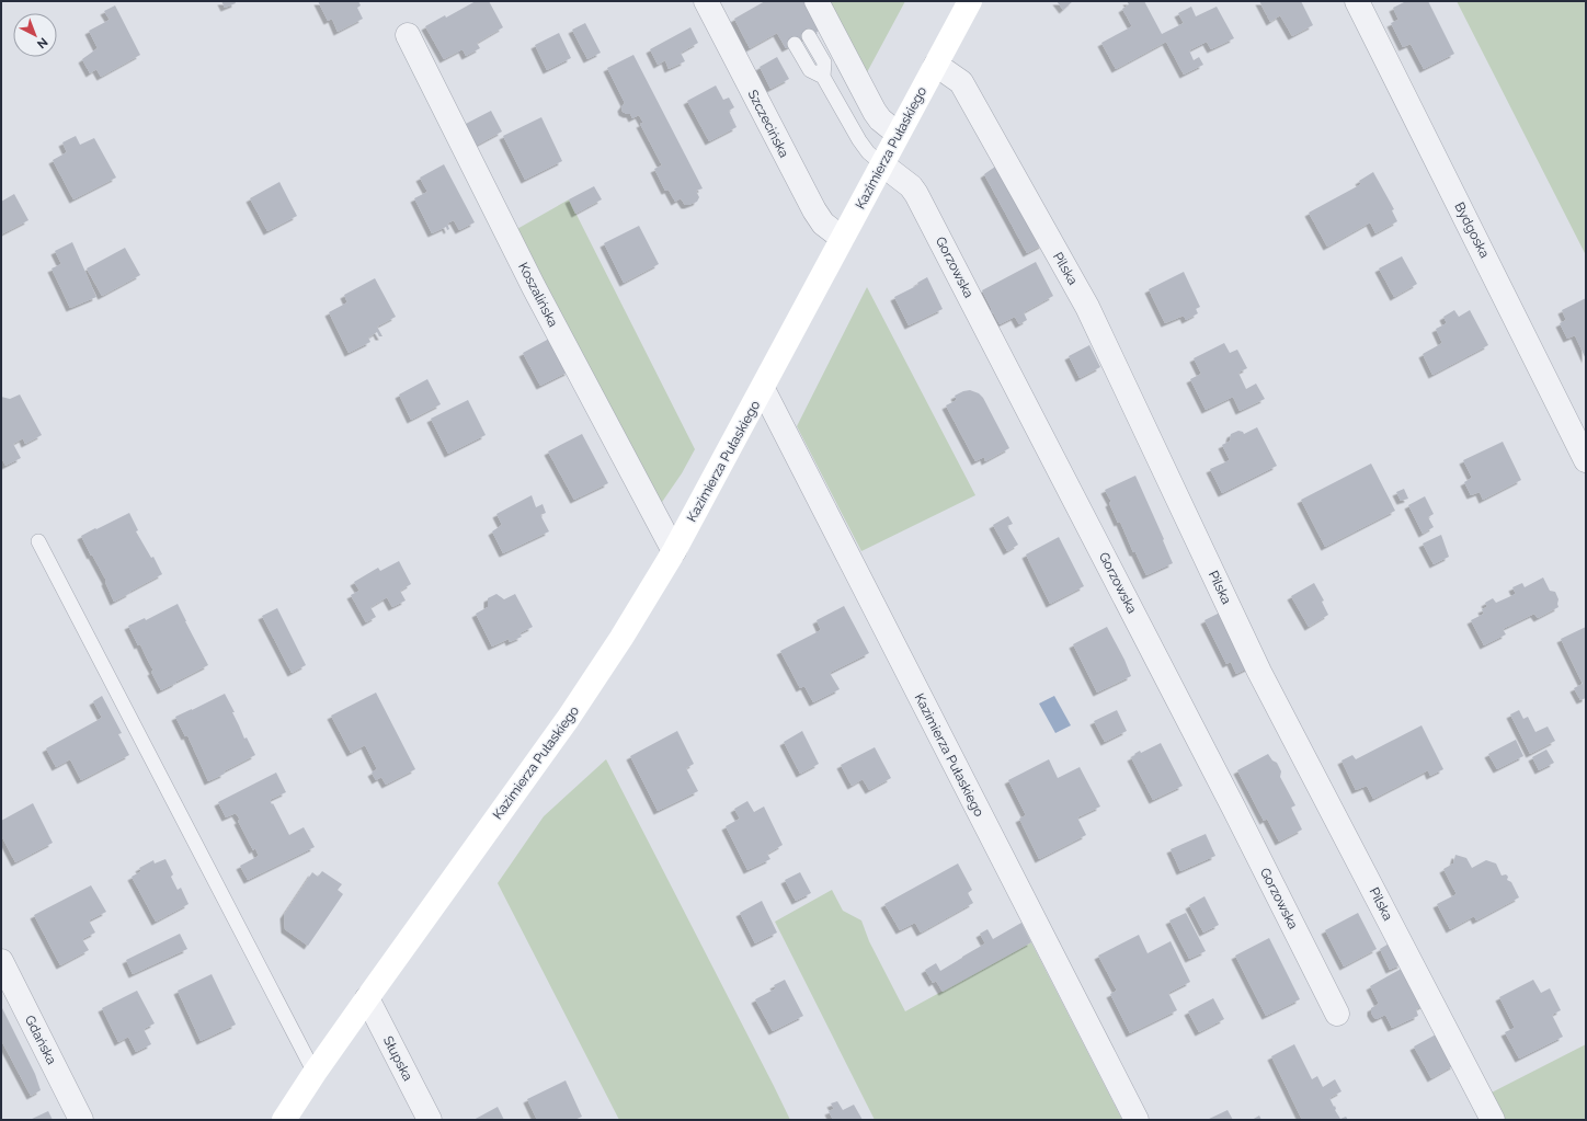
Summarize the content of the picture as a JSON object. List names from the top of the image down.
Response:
{
  "streets": {
    "main road": ["Kazimierza Pułaskiego"],
    "street": [
      "Szczecińska",
      "Bydgoska",
      "Gorzowska",
      "Pilska",
      "Koszalińska",
      "Gdańska",
      "Słupska"
    ]
  },
  "crossings": [
    ["Szczecińska", "Kazimierza Pułaskiego"],
    ["Kazimierza Pułaskiego", "Gorzowska"],
    ["Kazimierza Pułaskiego", "Pilska"],
    ["Kazimierza Pułaskiego", "Koszalińska"],
    ["Kazimierza Pułaskiego", "Słupska"]
  ],
  "north": "bottom right"
}
